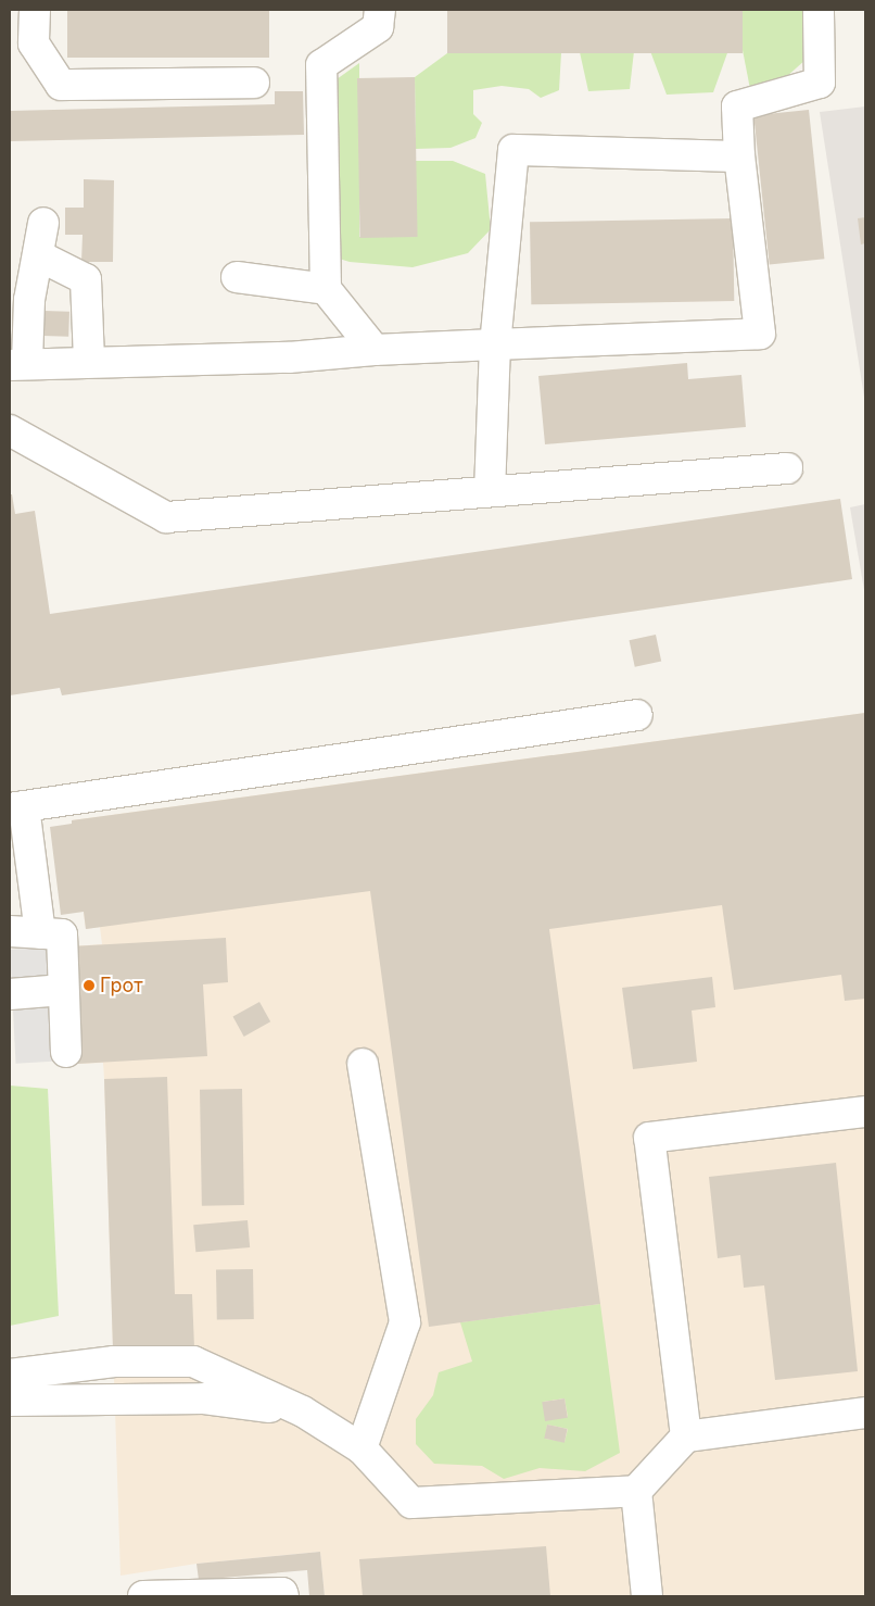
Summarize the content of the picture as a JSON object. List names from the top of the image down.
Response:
{
  "places": ["Грот"]
}
